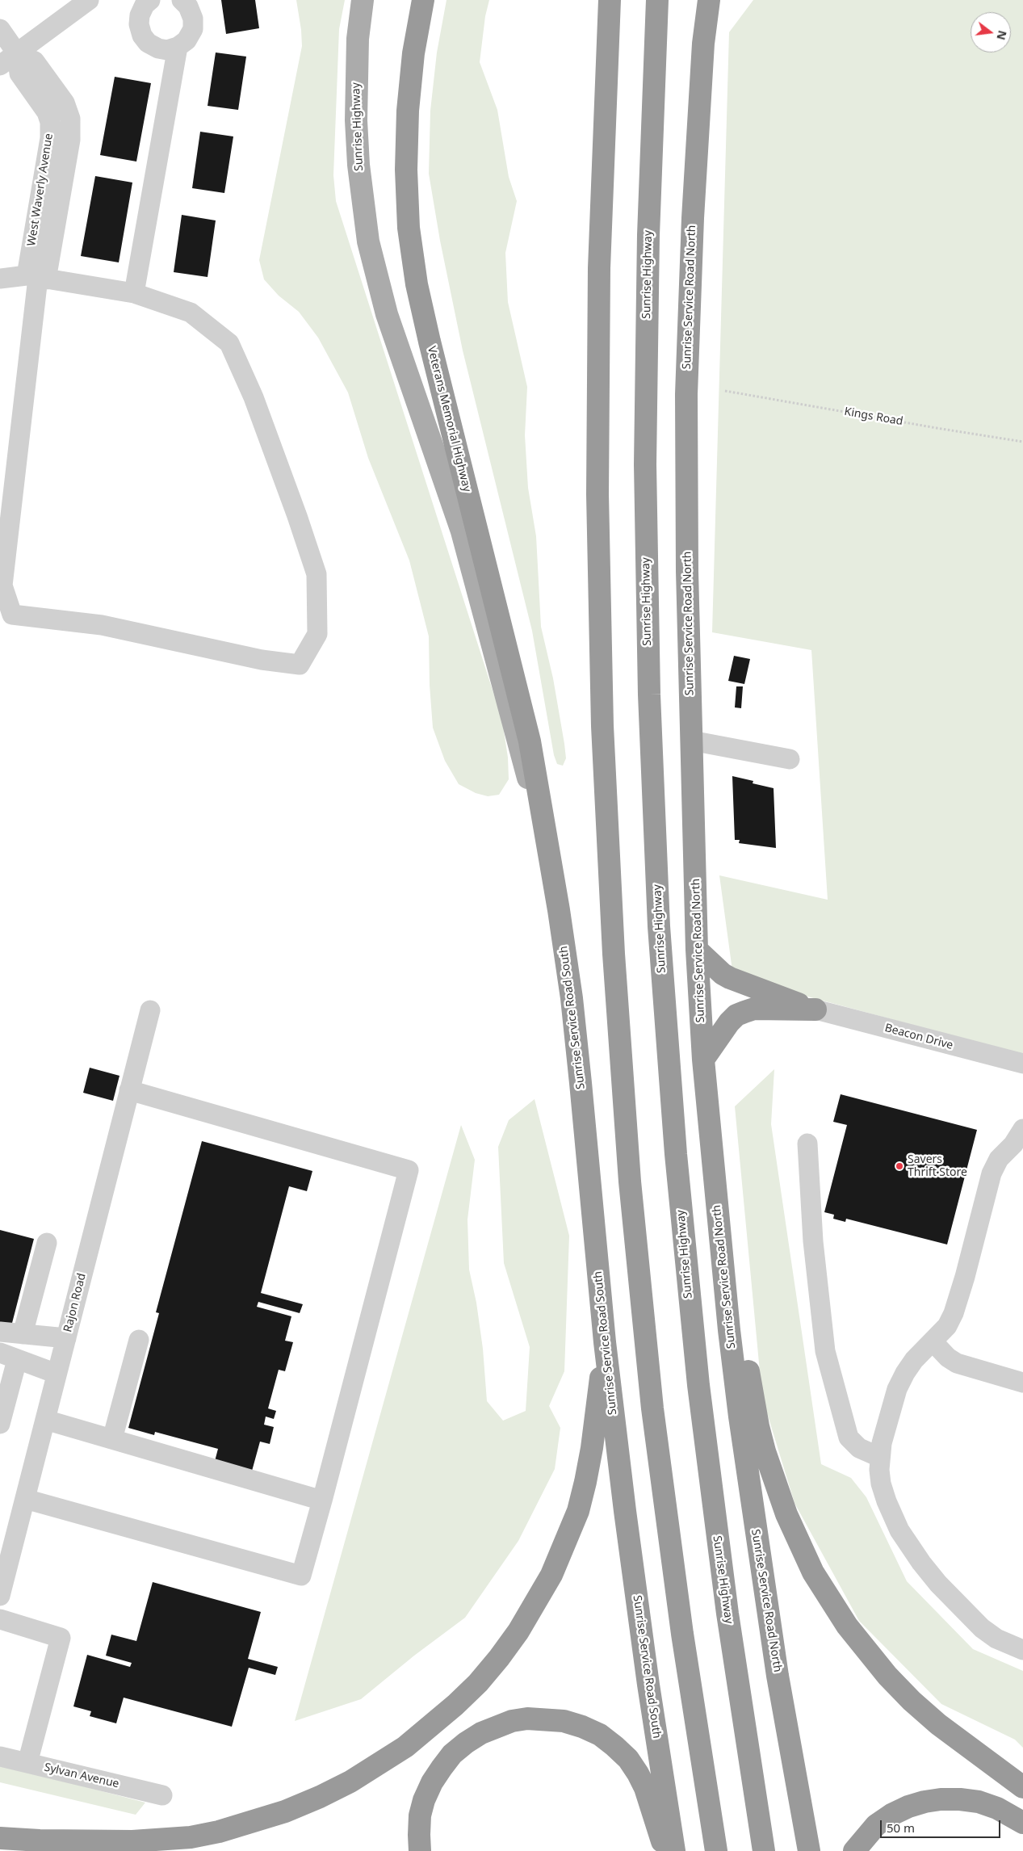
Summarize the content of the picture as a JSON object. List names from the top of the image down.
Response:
{
  "streets": {
    "highway": [
      "Sunrise Highway",
      "Sunrise Service Road North",
      "Veterans Memorial Highway",
      "Sunrise Service Road South"
    ],
    "street": [
      "West Waverly Avenue",
      "Beacon Drive",
      "Rajon Road",
      "Sylvan Avenue"
    ],
    "path": ["Kings Road"]
  },
  "crossings": [
    ["Sunrise Highway", "Veterans Memorial Highway"],
    ["Sunrise Highway", "Sunrise Service Road South"],
    ["Veterans Memorial Highway", "Sunrise Service Road South"]
  ],
  "places": ["Savers Thrift Store"],
  "scale_bar": "50 m",
  "north": "right"
}
